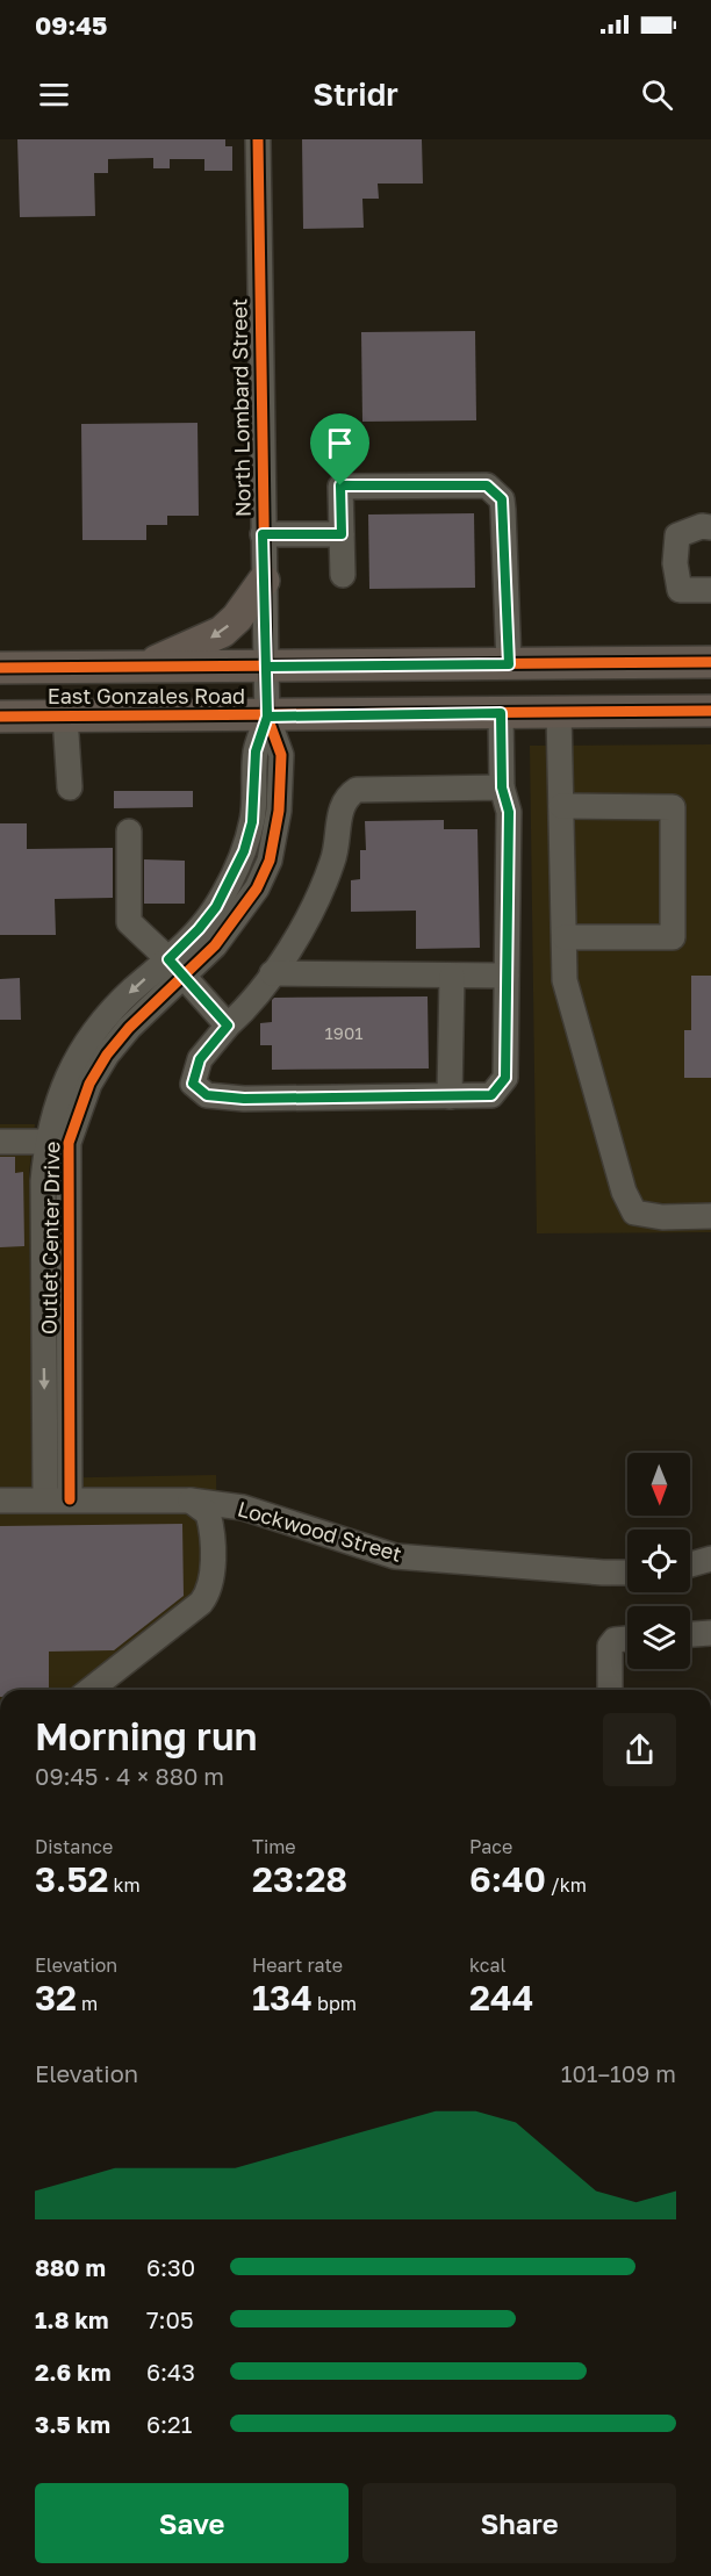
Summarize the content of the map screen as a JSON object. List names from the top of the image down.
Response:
{
  "streets": {
    "main road": ["East Gonzales Road"],
    "street": ["North Lombard Street", "Outlet Center Drive", "Lockwood Street"]
  },
  "crossings": [
    ["North Lombard Street", "East Gonzales Road"],
    ["North Lombard Street", "Outlet Center Drive"],
    ["East Gonzales Road", "Outlet Center Drive"],
    ["Outlet Center Drive", "Lockwood Street"]
  ],
  "house_numbers": ["1901"],
  "north": "bottom",
  "page": {
    "status": "09:45",
    "header": "Stridr",
    "heading": ["Morning run", "09:45 · 4 × 880 m"],
    "stats": [
      ["Distance", "3.52 km"],
      ["Time", "23:28"],
      ["Pace", "6:40 /km"],
      ["Elevation", "32 m"],
      ["Heart rate", "134 bpm"],
      ["kcal", "244"]
    ],
    "chart": ["Elevation", "101–109 m"],
    "list": [
      {
        "name": "880 m",
        "note": "6:30"
      },
      {
        "name": "1.8 km",
        "note": "7:05"
      },
      {
        "name": "2.6 km",
        "note": "6:43"
      },
      {
        "name": "3.5 km",
        "note": "6:21"
      }
    ],
    "buttons": ["Save", "Share"]
  }
}
